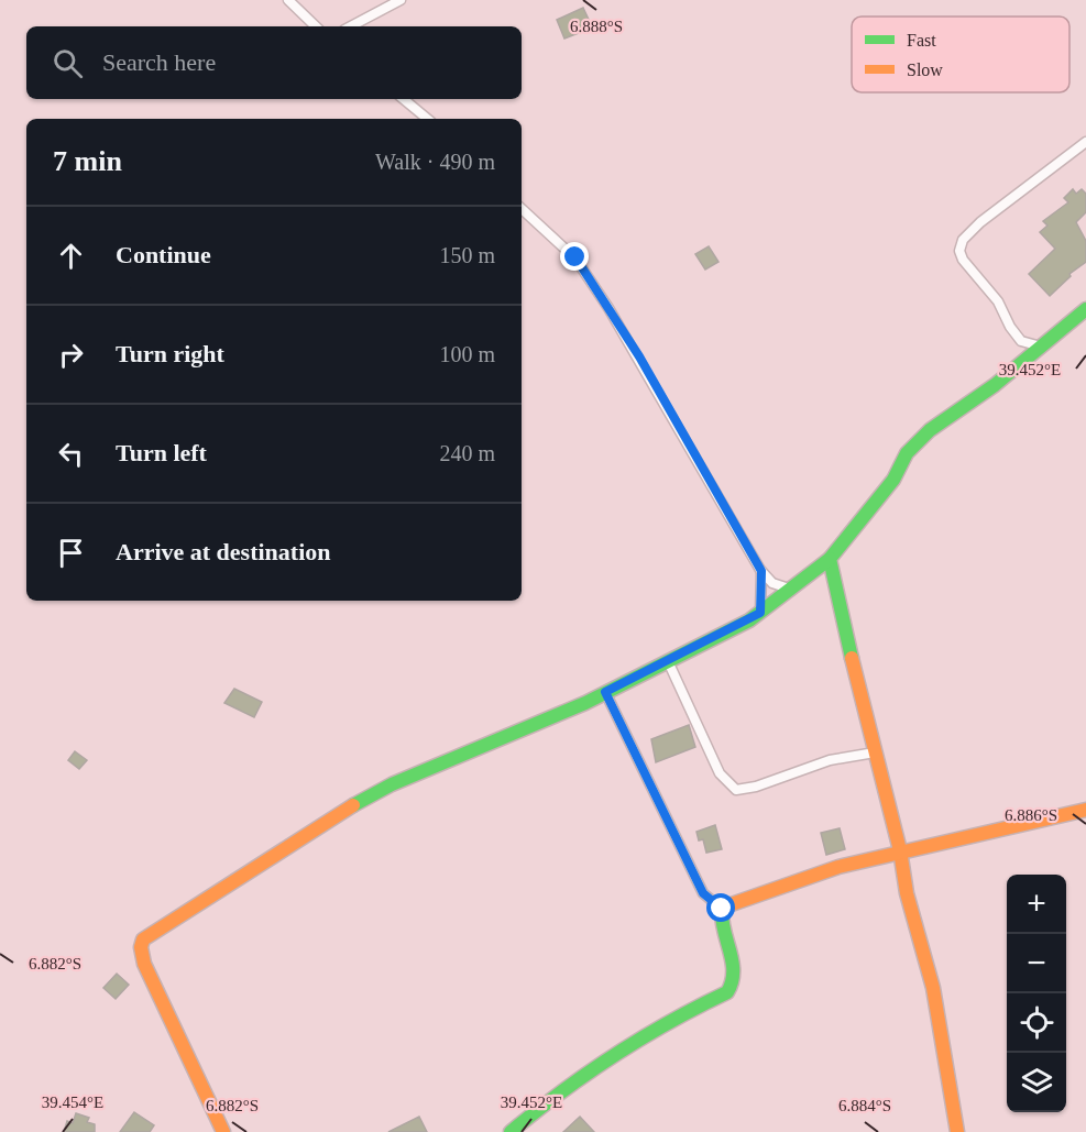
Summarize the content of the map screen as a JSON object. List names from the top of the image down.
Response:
{
  "legend": ["Fast", "Slow"],
  "page": {
    "search": "Search here",
    "heading": ["7 min", "Walk · 490 m"],
    "list": [
      ["Continue", "150 m"],
      ["Turn right", "100 m"],
      ["Turn left", "240 m"],
      "Arrive at destination"
    ],
    "map_buttons": ["+", "−"]
  },
  "coordinates": [
    "6.888°S",
    "39.452°E",
    "6.886°S",
    "6.882°S",
    "39.454°E",
    "6.884°S"
  ]
}
